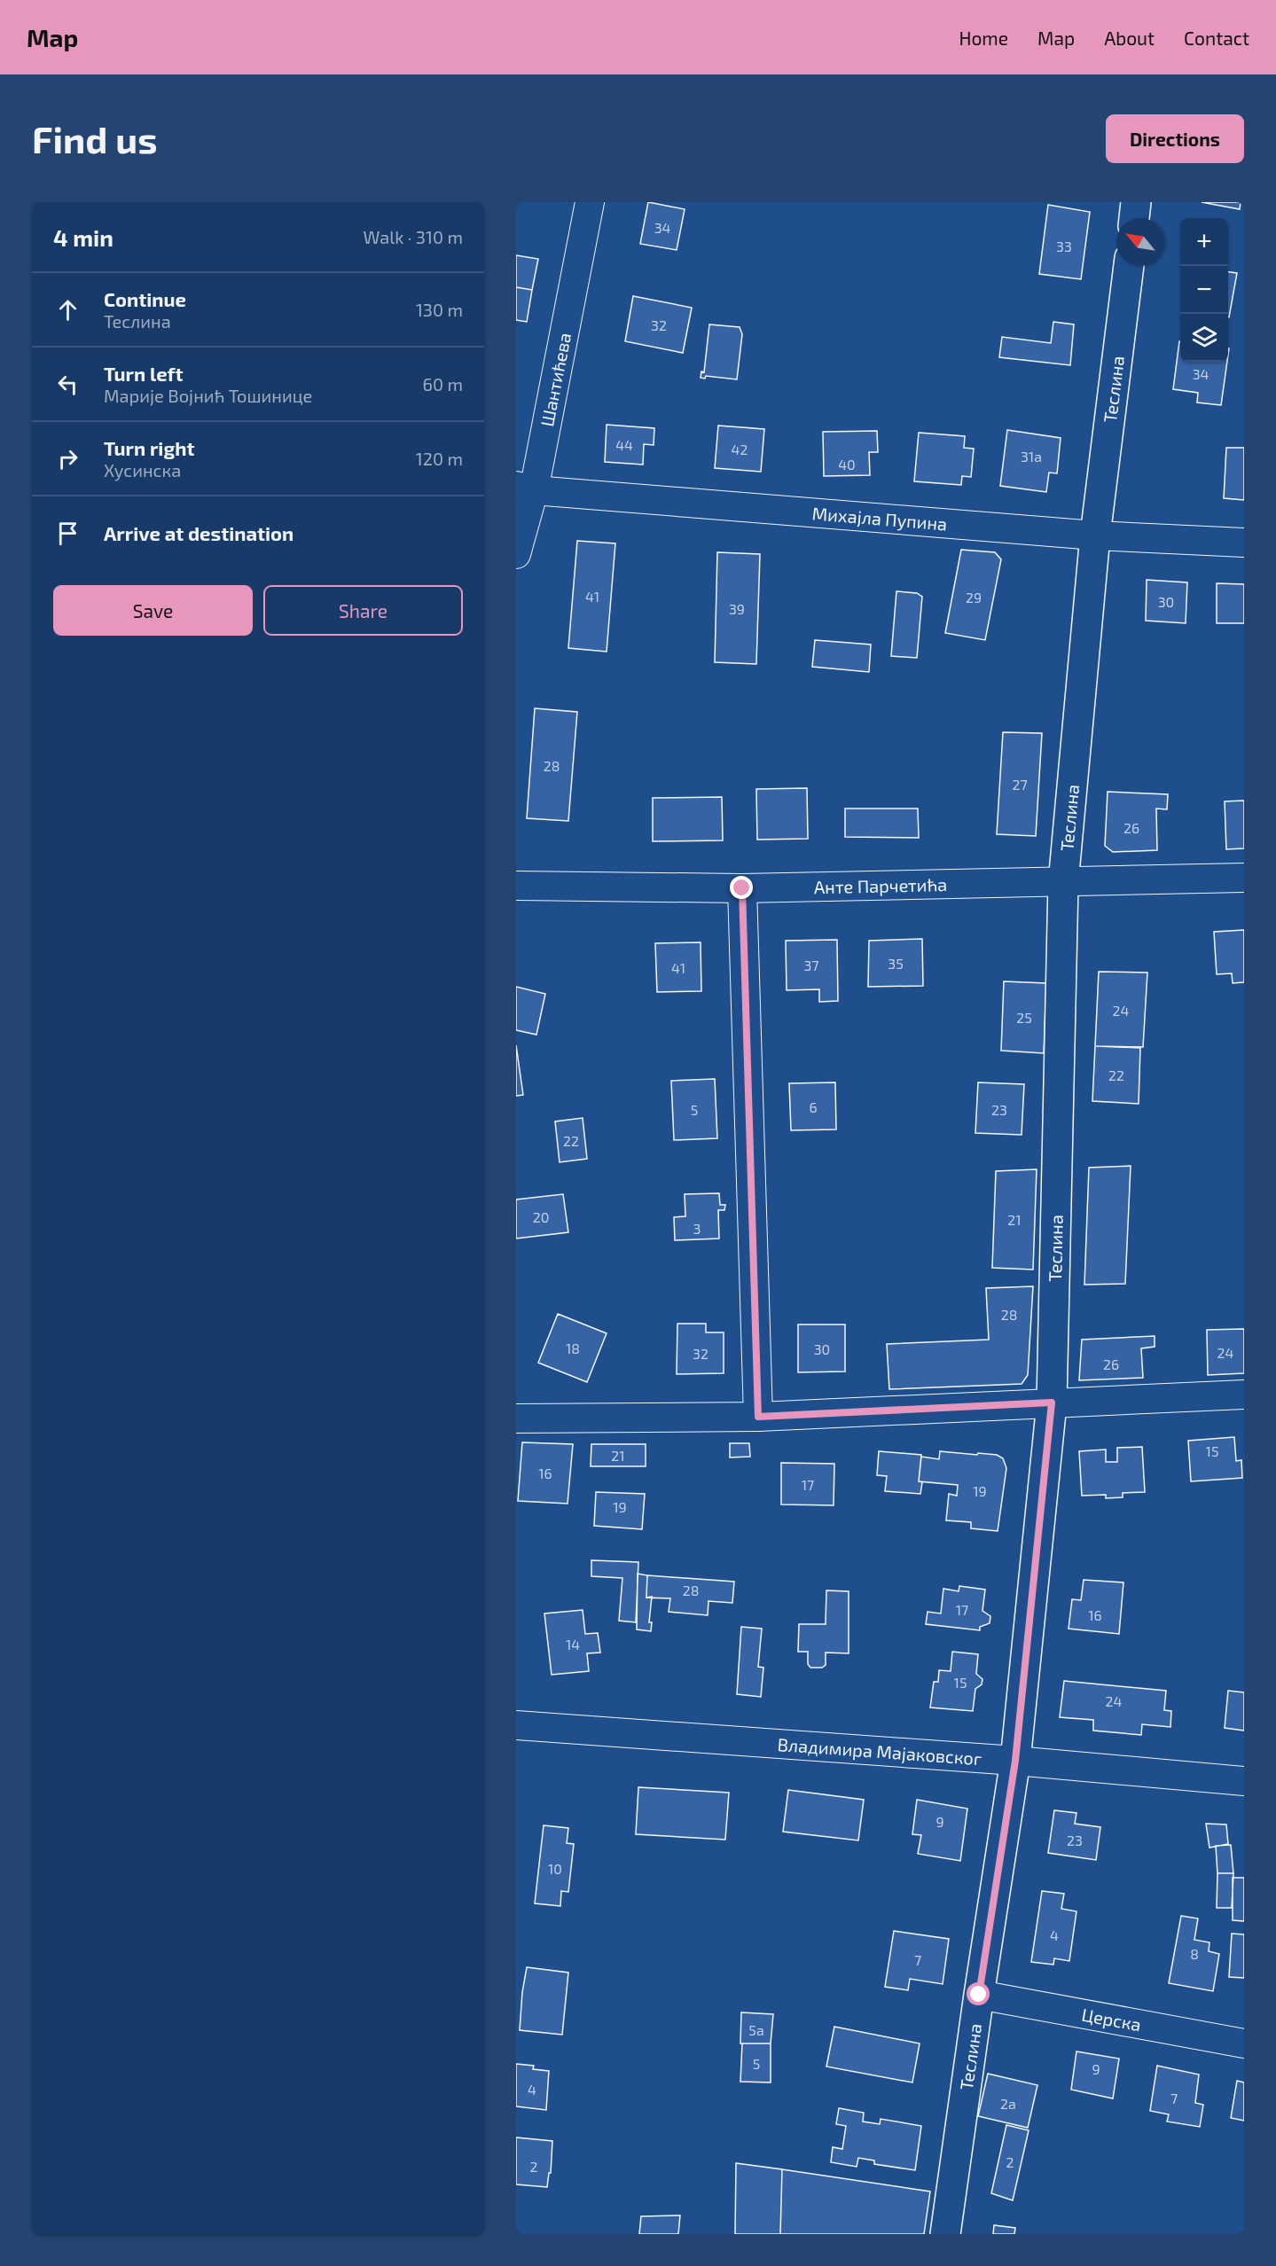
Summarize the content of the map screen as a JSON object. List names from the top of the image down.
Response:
{
  "streets": {
    "street": [
      "Шантићева",
      "Теслина",
      "Михајла Пупина",
      "Анте Парчетића",
      "Владимира Мајаковског",
      "Церска"
    ]
  },
  "crossings": [
    ["Шантићева", "Михајла Пупина"],
    ["Теслина", "Михајла Пупина"],
    ["Теслина", "Анте Парчетића"],
    ["Теслина", "Владимира Мајаковског"],
    ["Теслина", "Церска"]
  ],
  "house_numbers": [
    "34",
    "33",
    "32",
    "34",
    "44",
    "42",
    "31a",
    "40",
    "41",
    "29",
    "30",
    "39",
    "28",
    "27",
    "26",
    "35",
    "37",
    "41",
    "24",
    "25",
    "22",
    "6",
    "5",
    "23",
    "22",
    "20",
    "21",
    "3",
    "28",
    "18",
    "30",
    "24",
    "32",
    "26",
    "15",
    "21",
    "16",
    "17",
    "19",
    "19",
    "28",
    "17",
    "16",
    "14",
    "15",
    "24",
    "9",
    "23",
    "10",
    "4",
    "8",
    "7",
    "5a",
    "5",
    "9",
    "4",
    "7",
    "2a",
    "2",
    "2"
  ],
  "north": "top left",
  "page": {
    "header": "Map",
    "nav": [
      "Home",
      "Map",
      "About",
      "Contact"
    ],
    "buttons": [
      "Directions",
      ["Save", "Share"]
    ],
    "title": "Find us",
    "heading": ["4 min", "Walk · 310 m"],
    "map_buttons": ["+", "−"],
    "list": [
      ["Continue", "Теслина", "130 m"],
      ["Turn left", "Марије Војнић Тошинице", "60 m"],
      ["Turn right", "Хусинска", "120 m"],
      "Arrive at destination"
    ]
  }
}
